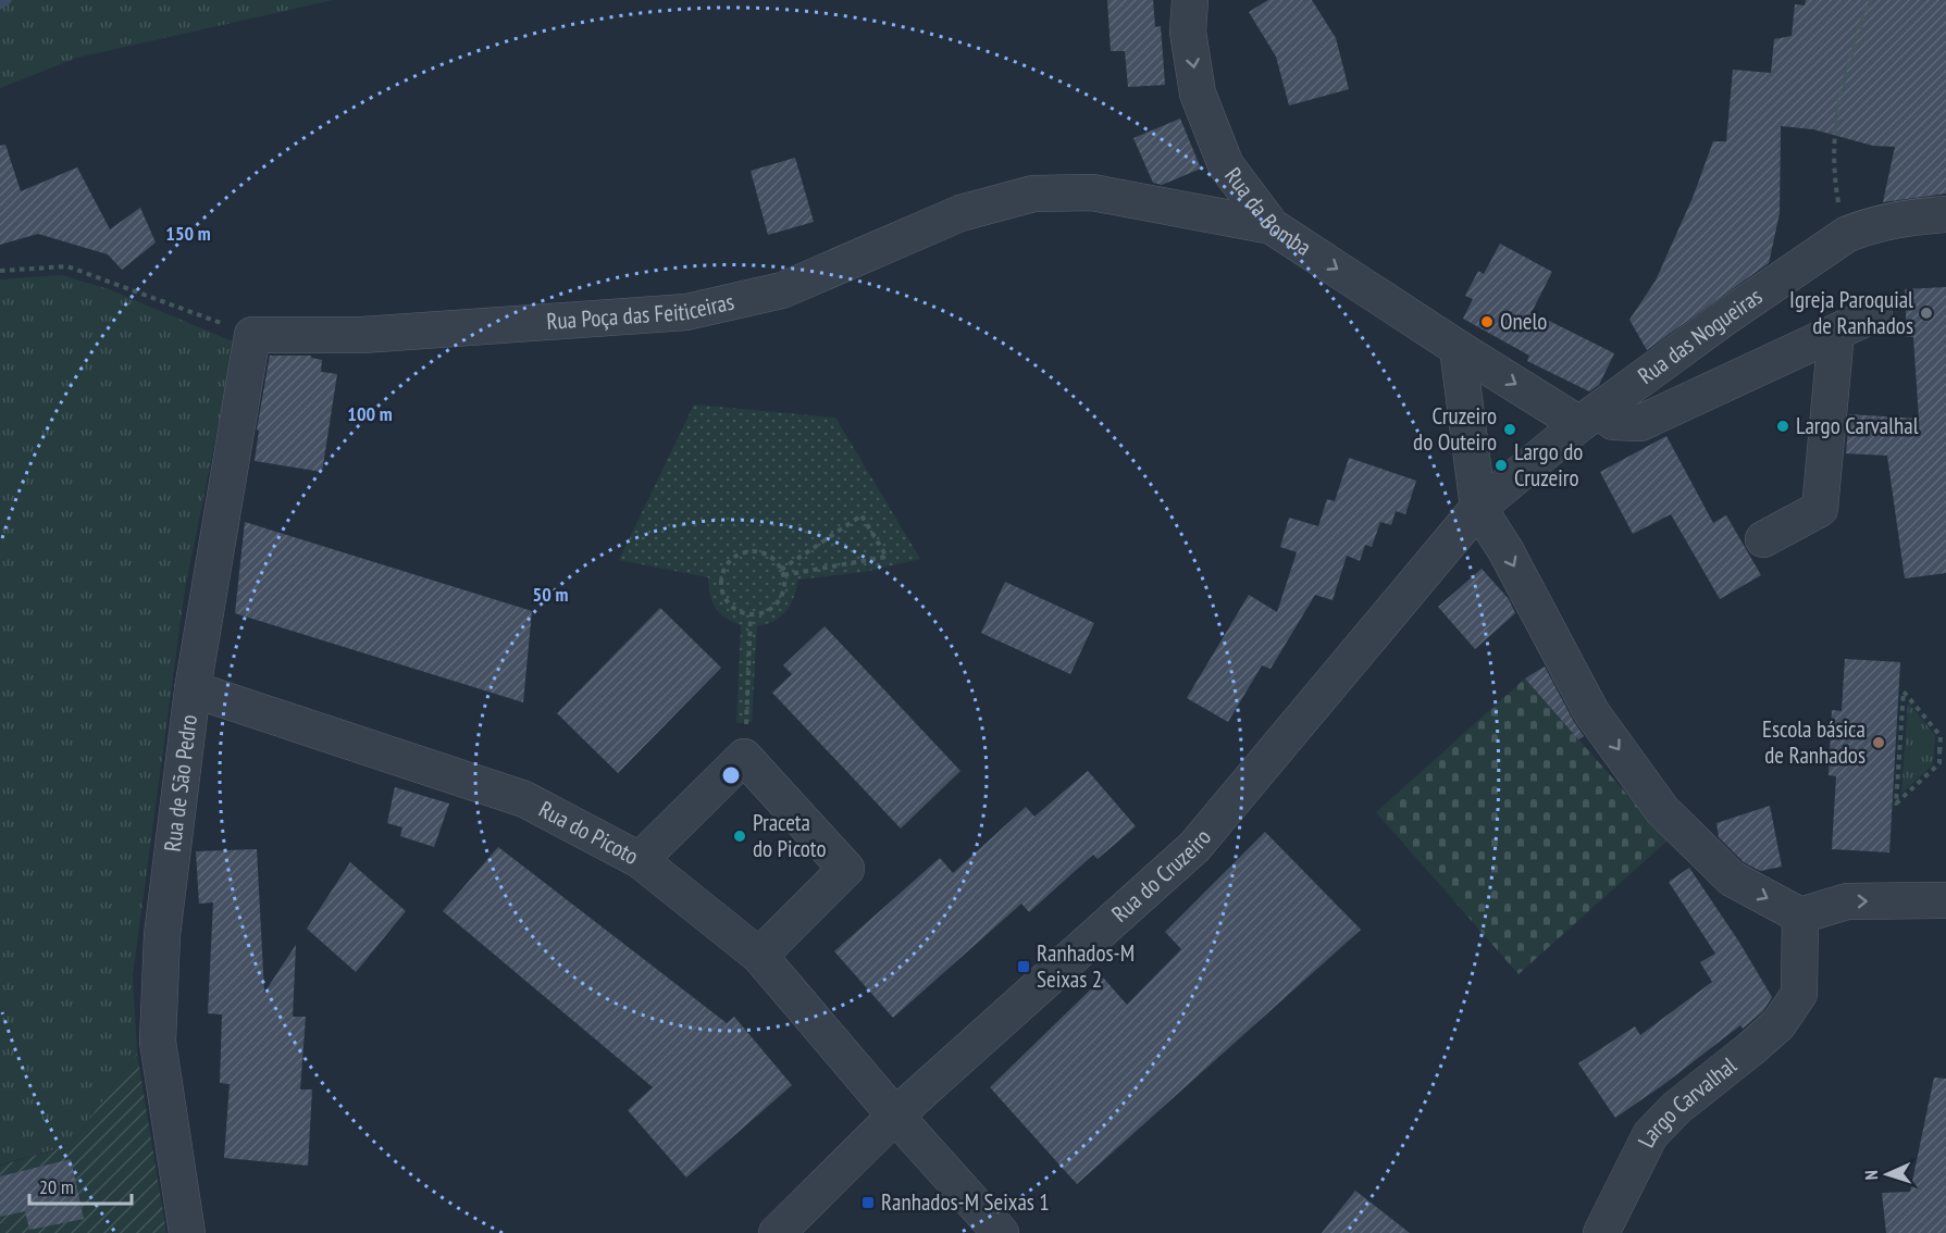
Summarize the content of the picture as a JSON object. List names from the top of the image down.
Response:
{
  "streets": {
    "street": [
      "Rua da Bomba",
      "Rua Poça das Feiticeiras",
      "Rua das Nogueiras",
      "Rua de São Pedro",
      "Rua do Picoto",
      "Rua do Cruzeiro",
      "Largo Carvalhal"
    ]
  },
  "crossings": [
    ["Rua da Bomba", "Rua Poça das Feiticeiras"],
    ["Rua da Bomba", "Rua das Nogueiras"],
    ["Rua Poça das Feiticeiras", "Rua de São Pedro"],
    ["Rua das Nogueiras", "Rua do Cruzeiro"],
    ["Rua de São Pedro", "Rua do Picoto"],
    ["Rua do Picoto", "Rua do Cruzeiro"]
  ],
  "one_way": ["Rua da Bomba"],
  "places": {
    "other": [
      "Igreja Paroquial de Ranhados",
      "Onelo",
      "Largo Carvalhal",
      "Cruzeiro do Outeiro",
      "Largo do Cruzeiro",
      "Escola básica de Ranhados",
      "Praceta do Picoto"
    ],
    "transit": ["Ranhados-M Seixas 2", "Ranhados-M Seixas 1"]
  },
  "scale_bar": "20 m",
  "north": "left",
  "rings": ["150 m", "100 m", "50 m"]
}
